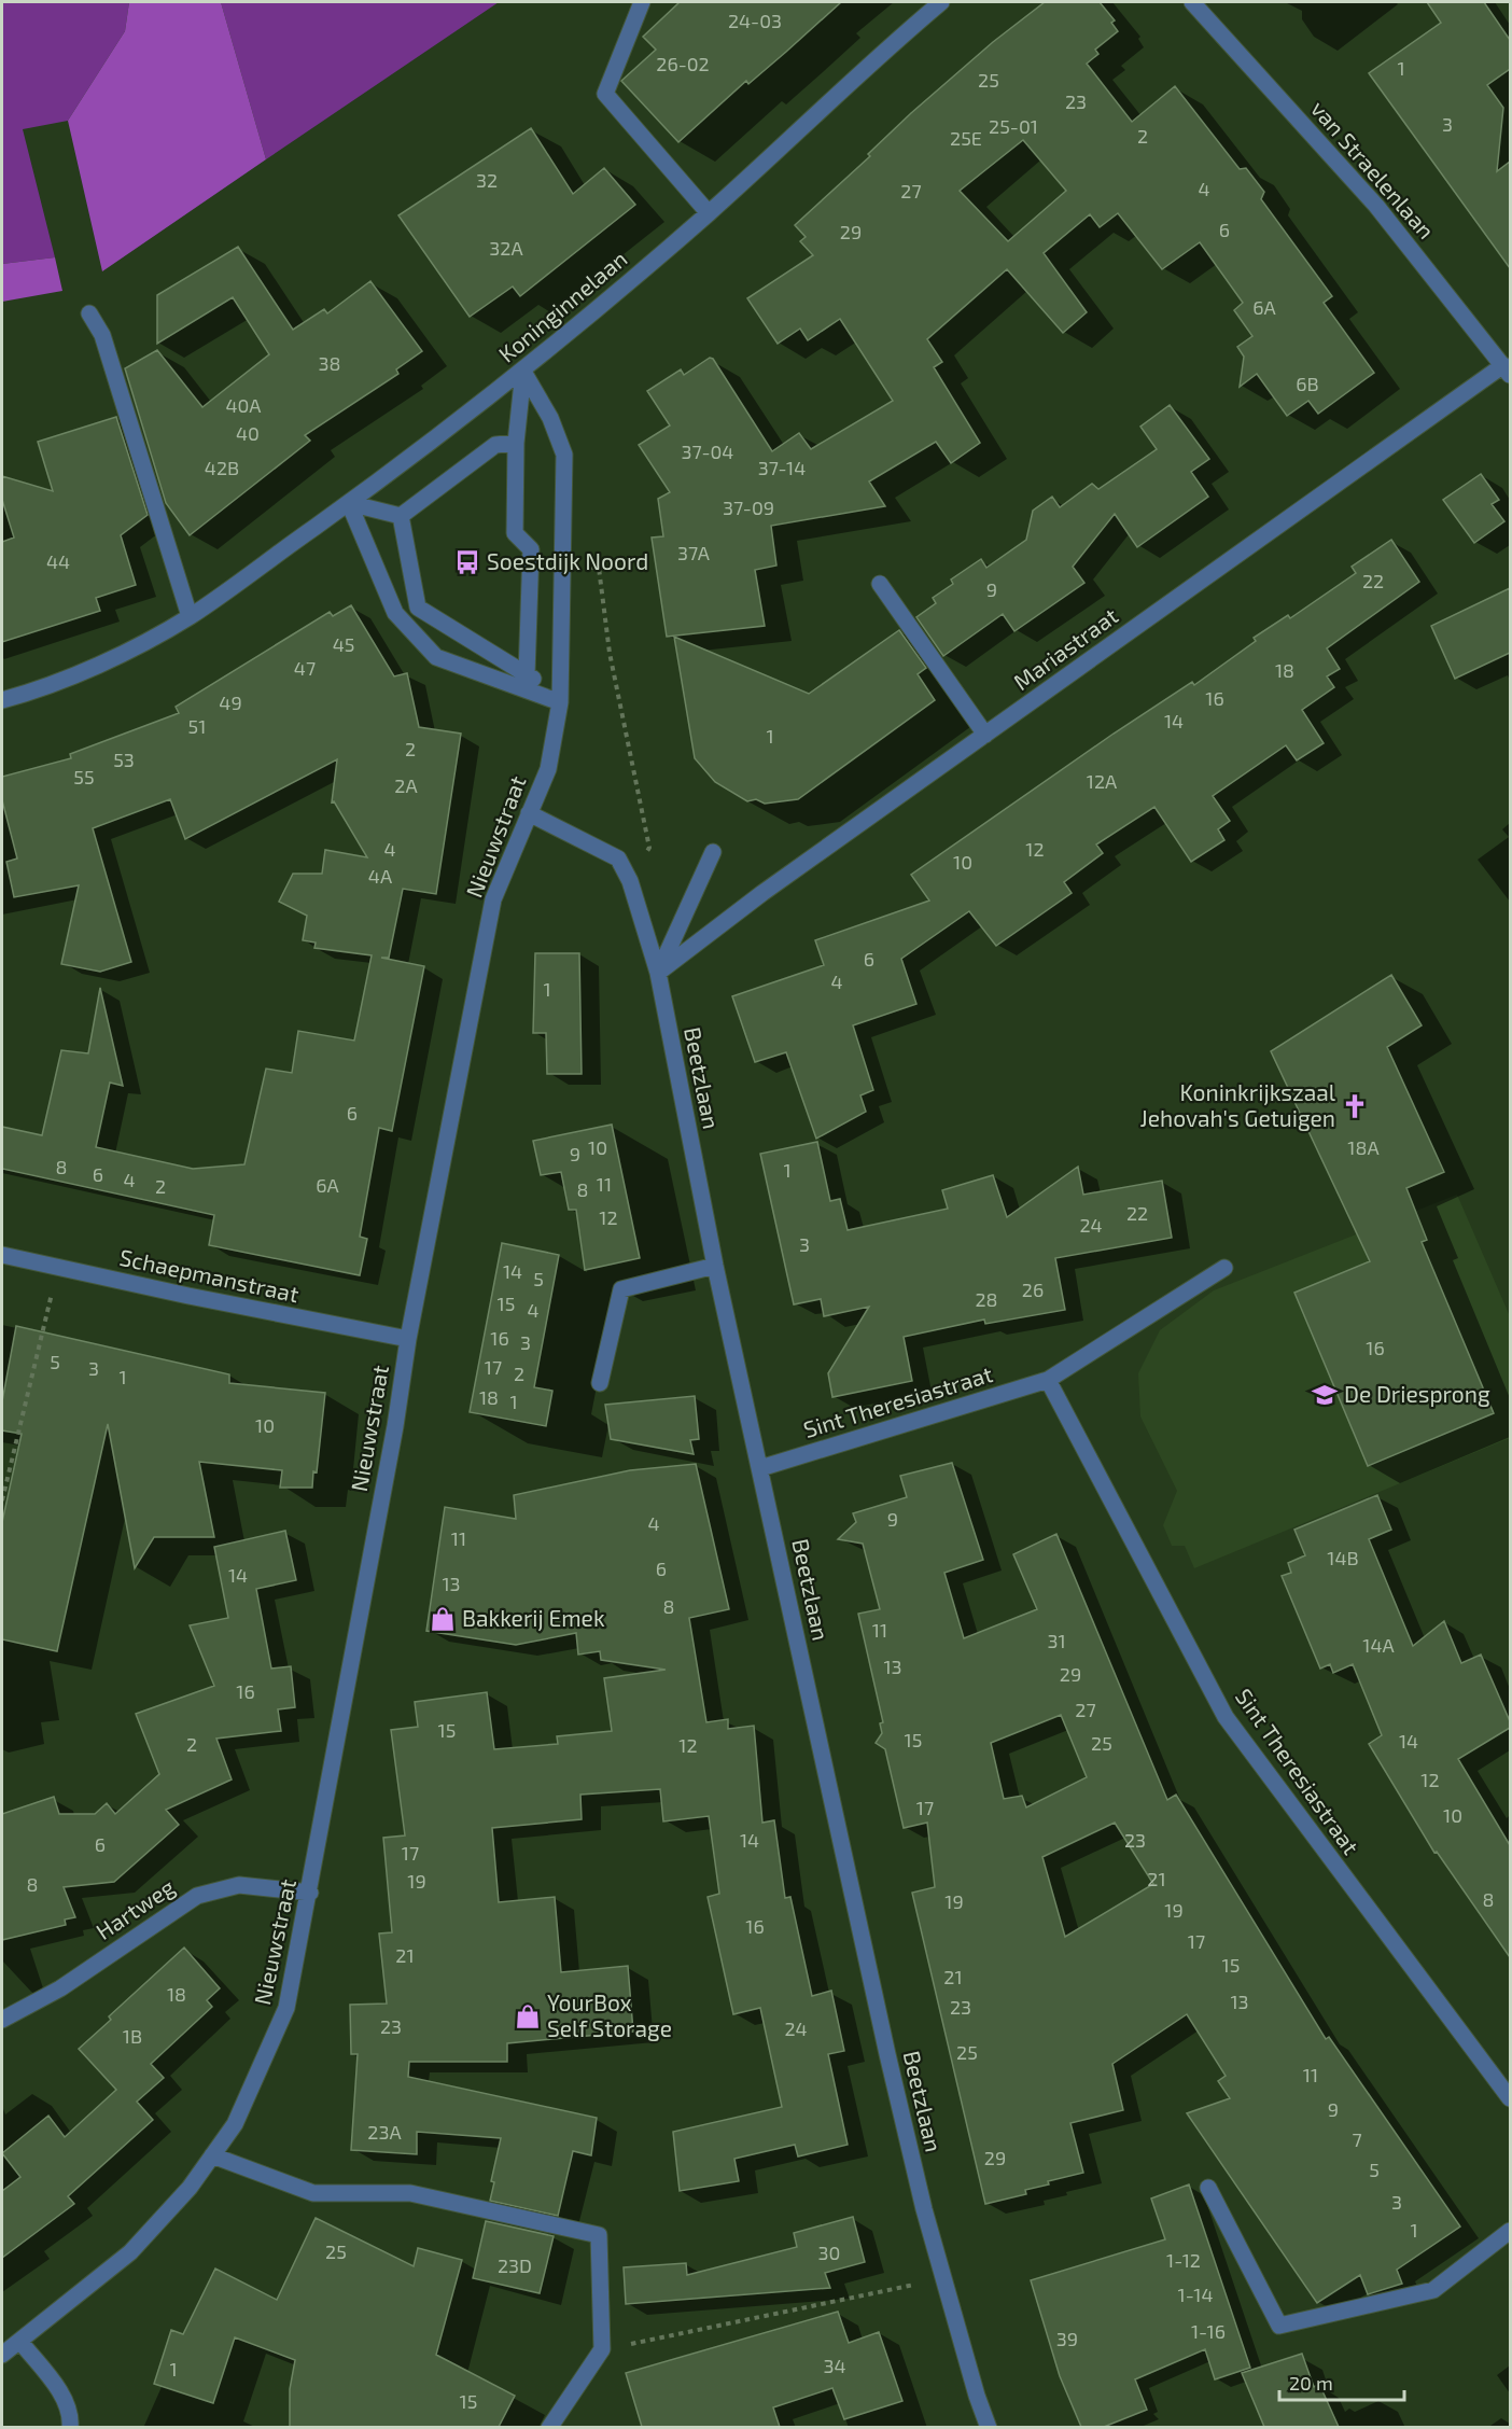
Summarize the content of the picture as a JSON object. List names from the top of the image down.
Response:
{
  "streets": {
    "street": [
      "van Straelenlaan",
      "Koninginnelaan",
      "Mariastraat",
      "Nieuwstraat",
      "Beetzlaan",
      "Schaepmanstraat",
      "Sint Theresiastraat",
      "Hartweg"
    ]
  },
  "crossings": [
    ["van Straelenlaan", "Mariastraat"],
    ["Koninginnelaan", "Nieuwstraat"],
    ["Mariastraat", "Beetzlaan"],
    ["Nieuwstraat", "Beetzlaan"],
    ["Nieuwstraat", "Schaepmanstraat"],
    ["Nieuwstraat", "Hartweg"],
    ["Beetzlaan", "Sint Theresiastraat"]
  ],
  "places": {
    "bus stop": ["Soestdijk Noord"],
    "church": ["Koninkrijkszaal Jehovah's Getuigen"],
    "school or university": ["De Driesprong"],
    "shop": ["Bakkerij Emek", "YourBox Self Storage"]
  },
  "house_numbers": [
    "24-03",
    "26-02",
    "1",
    "25",
    "23",
    "3",
    "25-01",
    "2",
    "25E",
    "32",
    "4",
    "27",
    "6",
    "29",
    "32A",
    "6A",
    "38",
    "6B",
    "40A",
    "40",
    "37-04",
    "42B",
    "37-14",
    "37-09",
    "37A",
    "44",
    "22",
    "9",
    "45",
    "47",
    "18",
    "16",
    "49",
    "14",
    "51",
    "1",
    "2",
    "53",
    "55",
    "12A",
    "2A",
    "4",
    "12",
    "10",
    "4A",
    "6",
    "4",
    "1",
    "6",
    "10",
    "18A",
    "9",
    "8",
    "1",
    "6",
    "4",
    "11",
    "6A",
    "2",
    "8",
    "22",
    "12",
    "24",
    "3",
    "14",
    "5",
    "26",
    "28",
    "15",
    "4",
    "16",
    "3",
    "16",
    "5",
    "17",
    "3",
    "2",
    "1",
    "18",
    "1",
    "10",
    "9",
    "4",
    "11",
    "14B",
    "6",
    "14",
    "13",
    "8",
    "11",
    "31",
    "14A",
    "13",
    "29",
    "16",
    "27",
    "15",
    "15",
    "14",
    "25",
    "2",
    "12",
    "12",
    "17",
    "10",
    "14",
    "23",
    "6",
    "17",
    "21",
    "19",
    "8",
    "8",
    "19",
    "19",
    "16",
    "17",
    "21",
    "15",
    "21",
    "18",
    "13",
    "23",
    "23",
    "24",
    "1B",
    "25",
    "11",
    "9",
    "23A",
    "7",
    "29",
    "5",
    "3",
    "1",
    "25",
    "30",
    "1-12",
    "23D",
    "1-14",
    "1-16",
    "39",
    "34",
    "1",
    "15"
  ],
  "scale_bar": "20 m"
}
